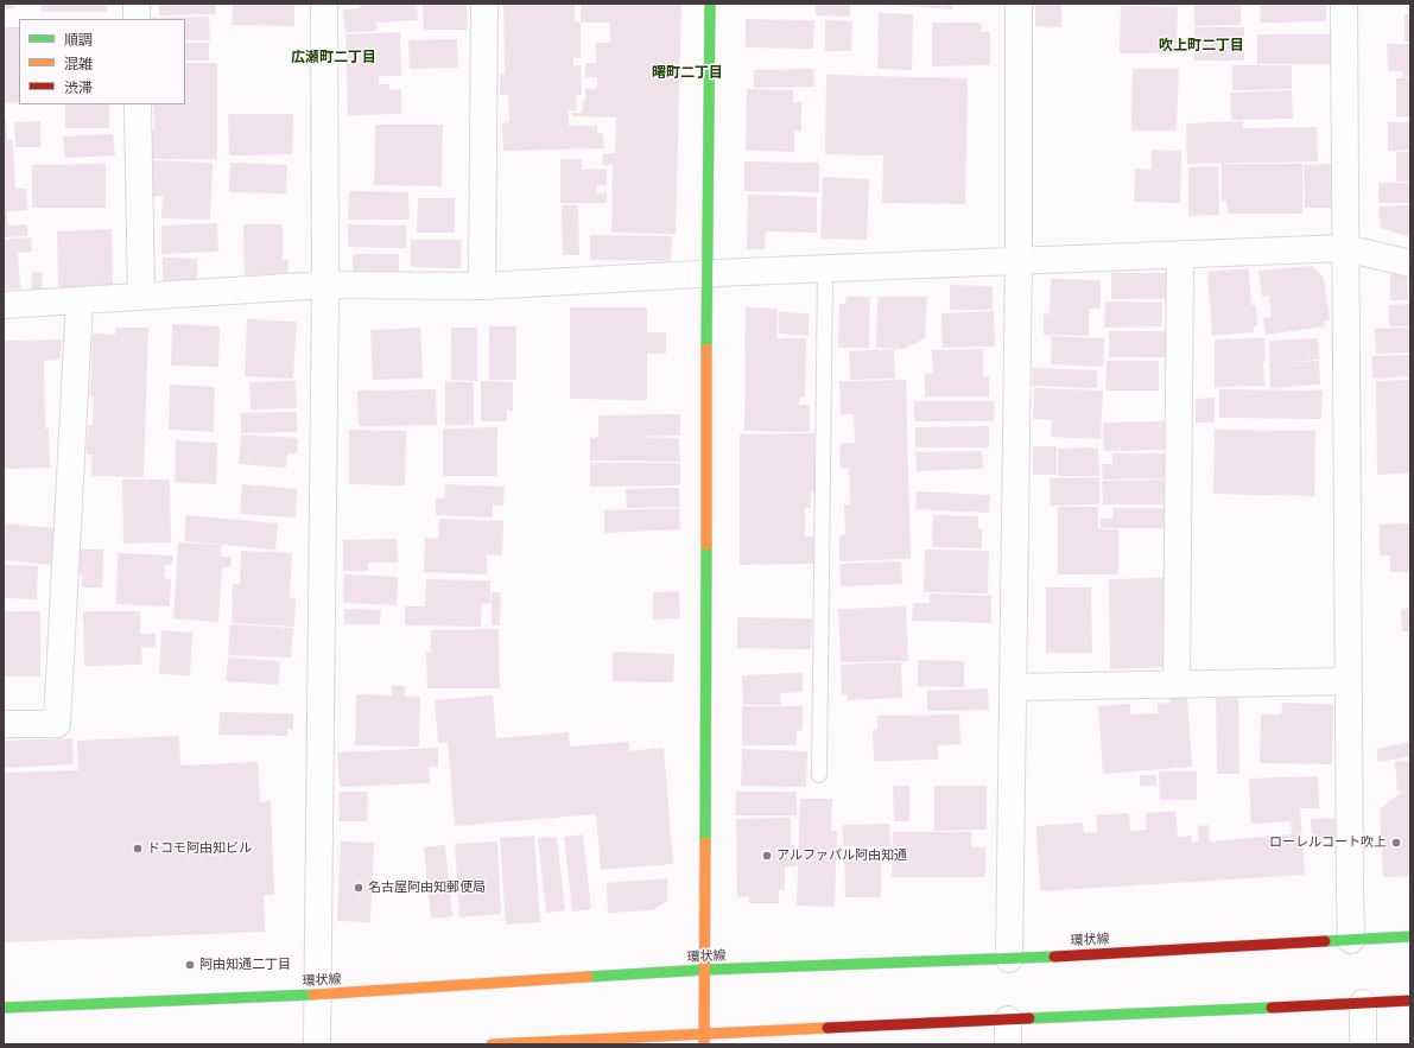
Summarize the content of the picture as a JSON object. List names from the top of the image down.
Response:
{
  "streets": {
    "main road": ["環状線"]
  },
  "districts": ["吹上町二丁目", "広瀬町二丁目", "曙町二丁目"],
  "places": [
    "ローレルコート吹上",
    "ドコモ阿由知ビル",
    "アルファパル阿由知通",
    "名古屋阿由知郵便局",
    "阿由知通二丁目"
  ],
  "legend": ["順調", "混雑", "渋滞"]
}
